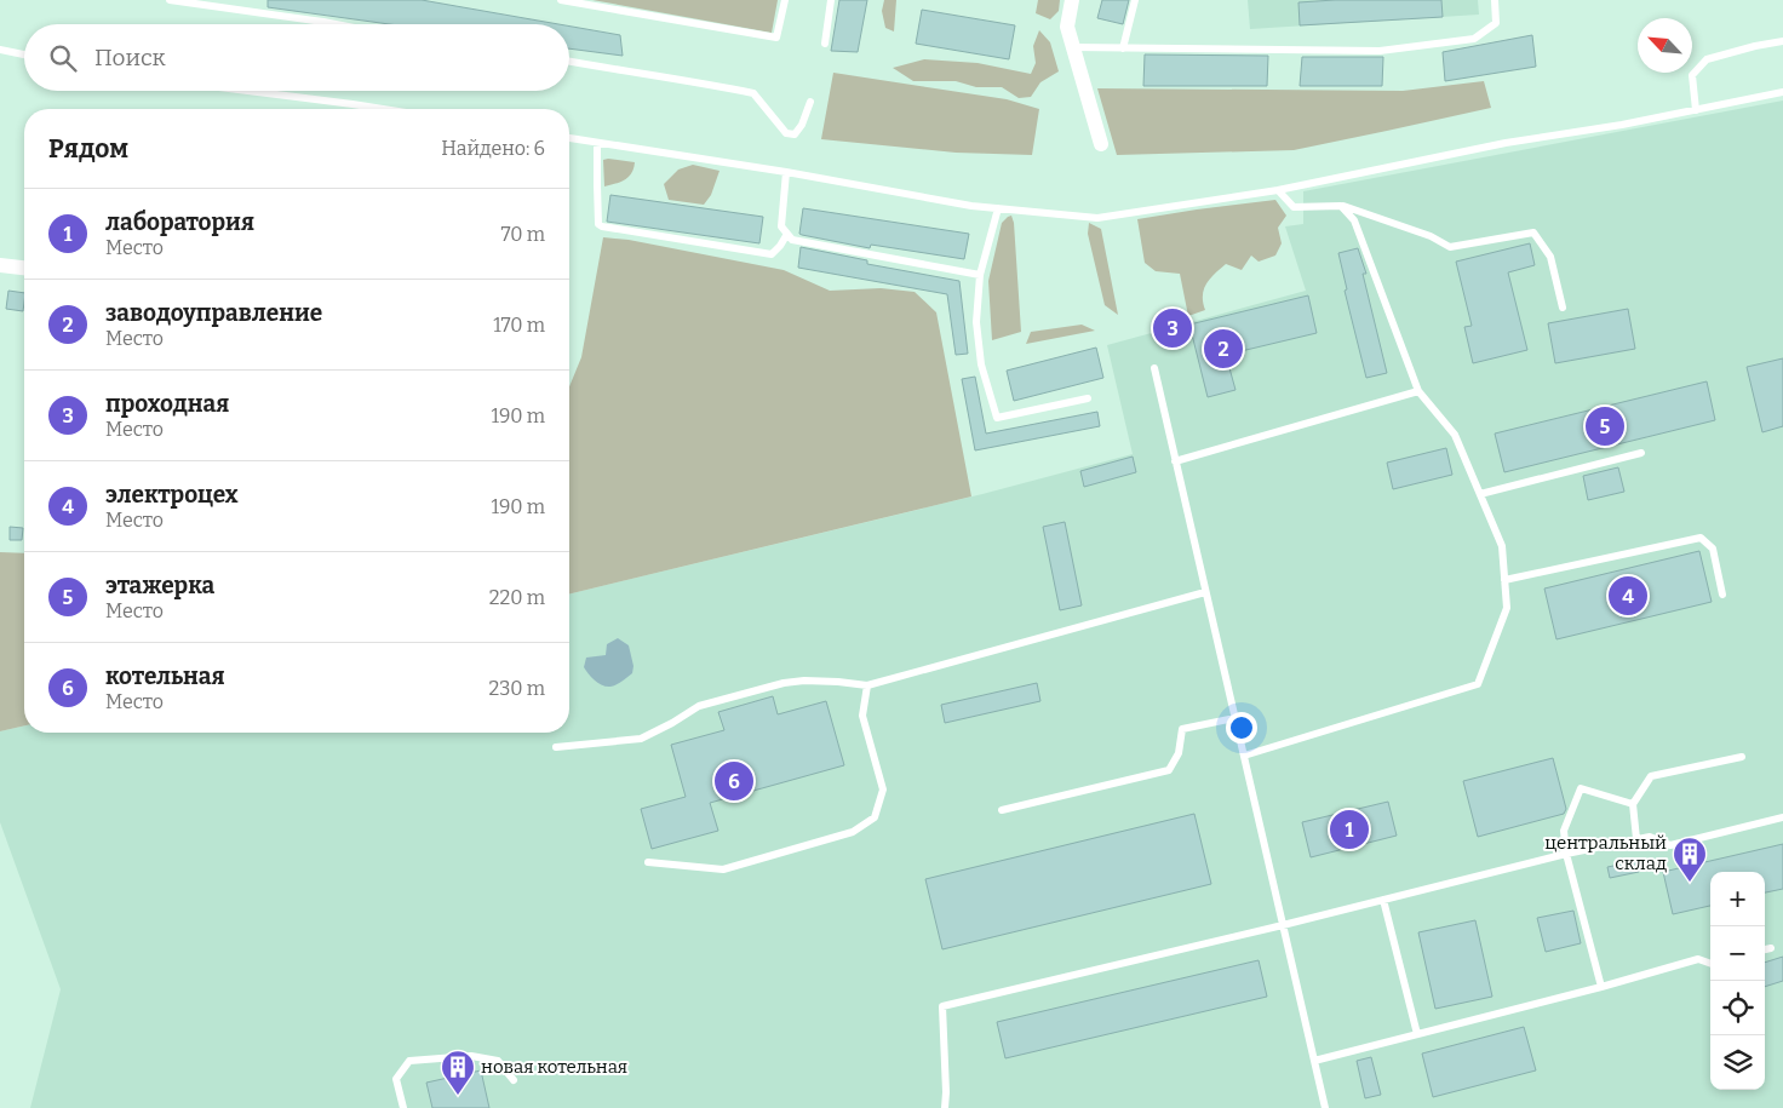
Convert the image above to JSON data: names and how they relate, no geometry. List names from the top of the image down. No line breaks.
{"places":{"building":["центральный склад","новая котельная"]},"north":"top left","page":{"search":"Поиск","heading":["Рядом","Найдено: 6"],"list":[{"mark":"1","name":"лаборатория","note":"Место","value":"70 m"},{"mark":"2","name":"заводоуправление","note":"Место","value":"170 m"},{"mark":"3","name":"проходная","note":"Место","value":"190 m"},{"mark":"4","name":"электроцех","note":"Место","value":"190 m"},{"mark":"5","name":"этажерка","note":"Место","value":"220 m"},{"mark":"6","name":"котельная","note":"Место","value":"230 m"}],"pins":["3","2","5","4","6","1"],"map_buttons":["+","−"]}}
